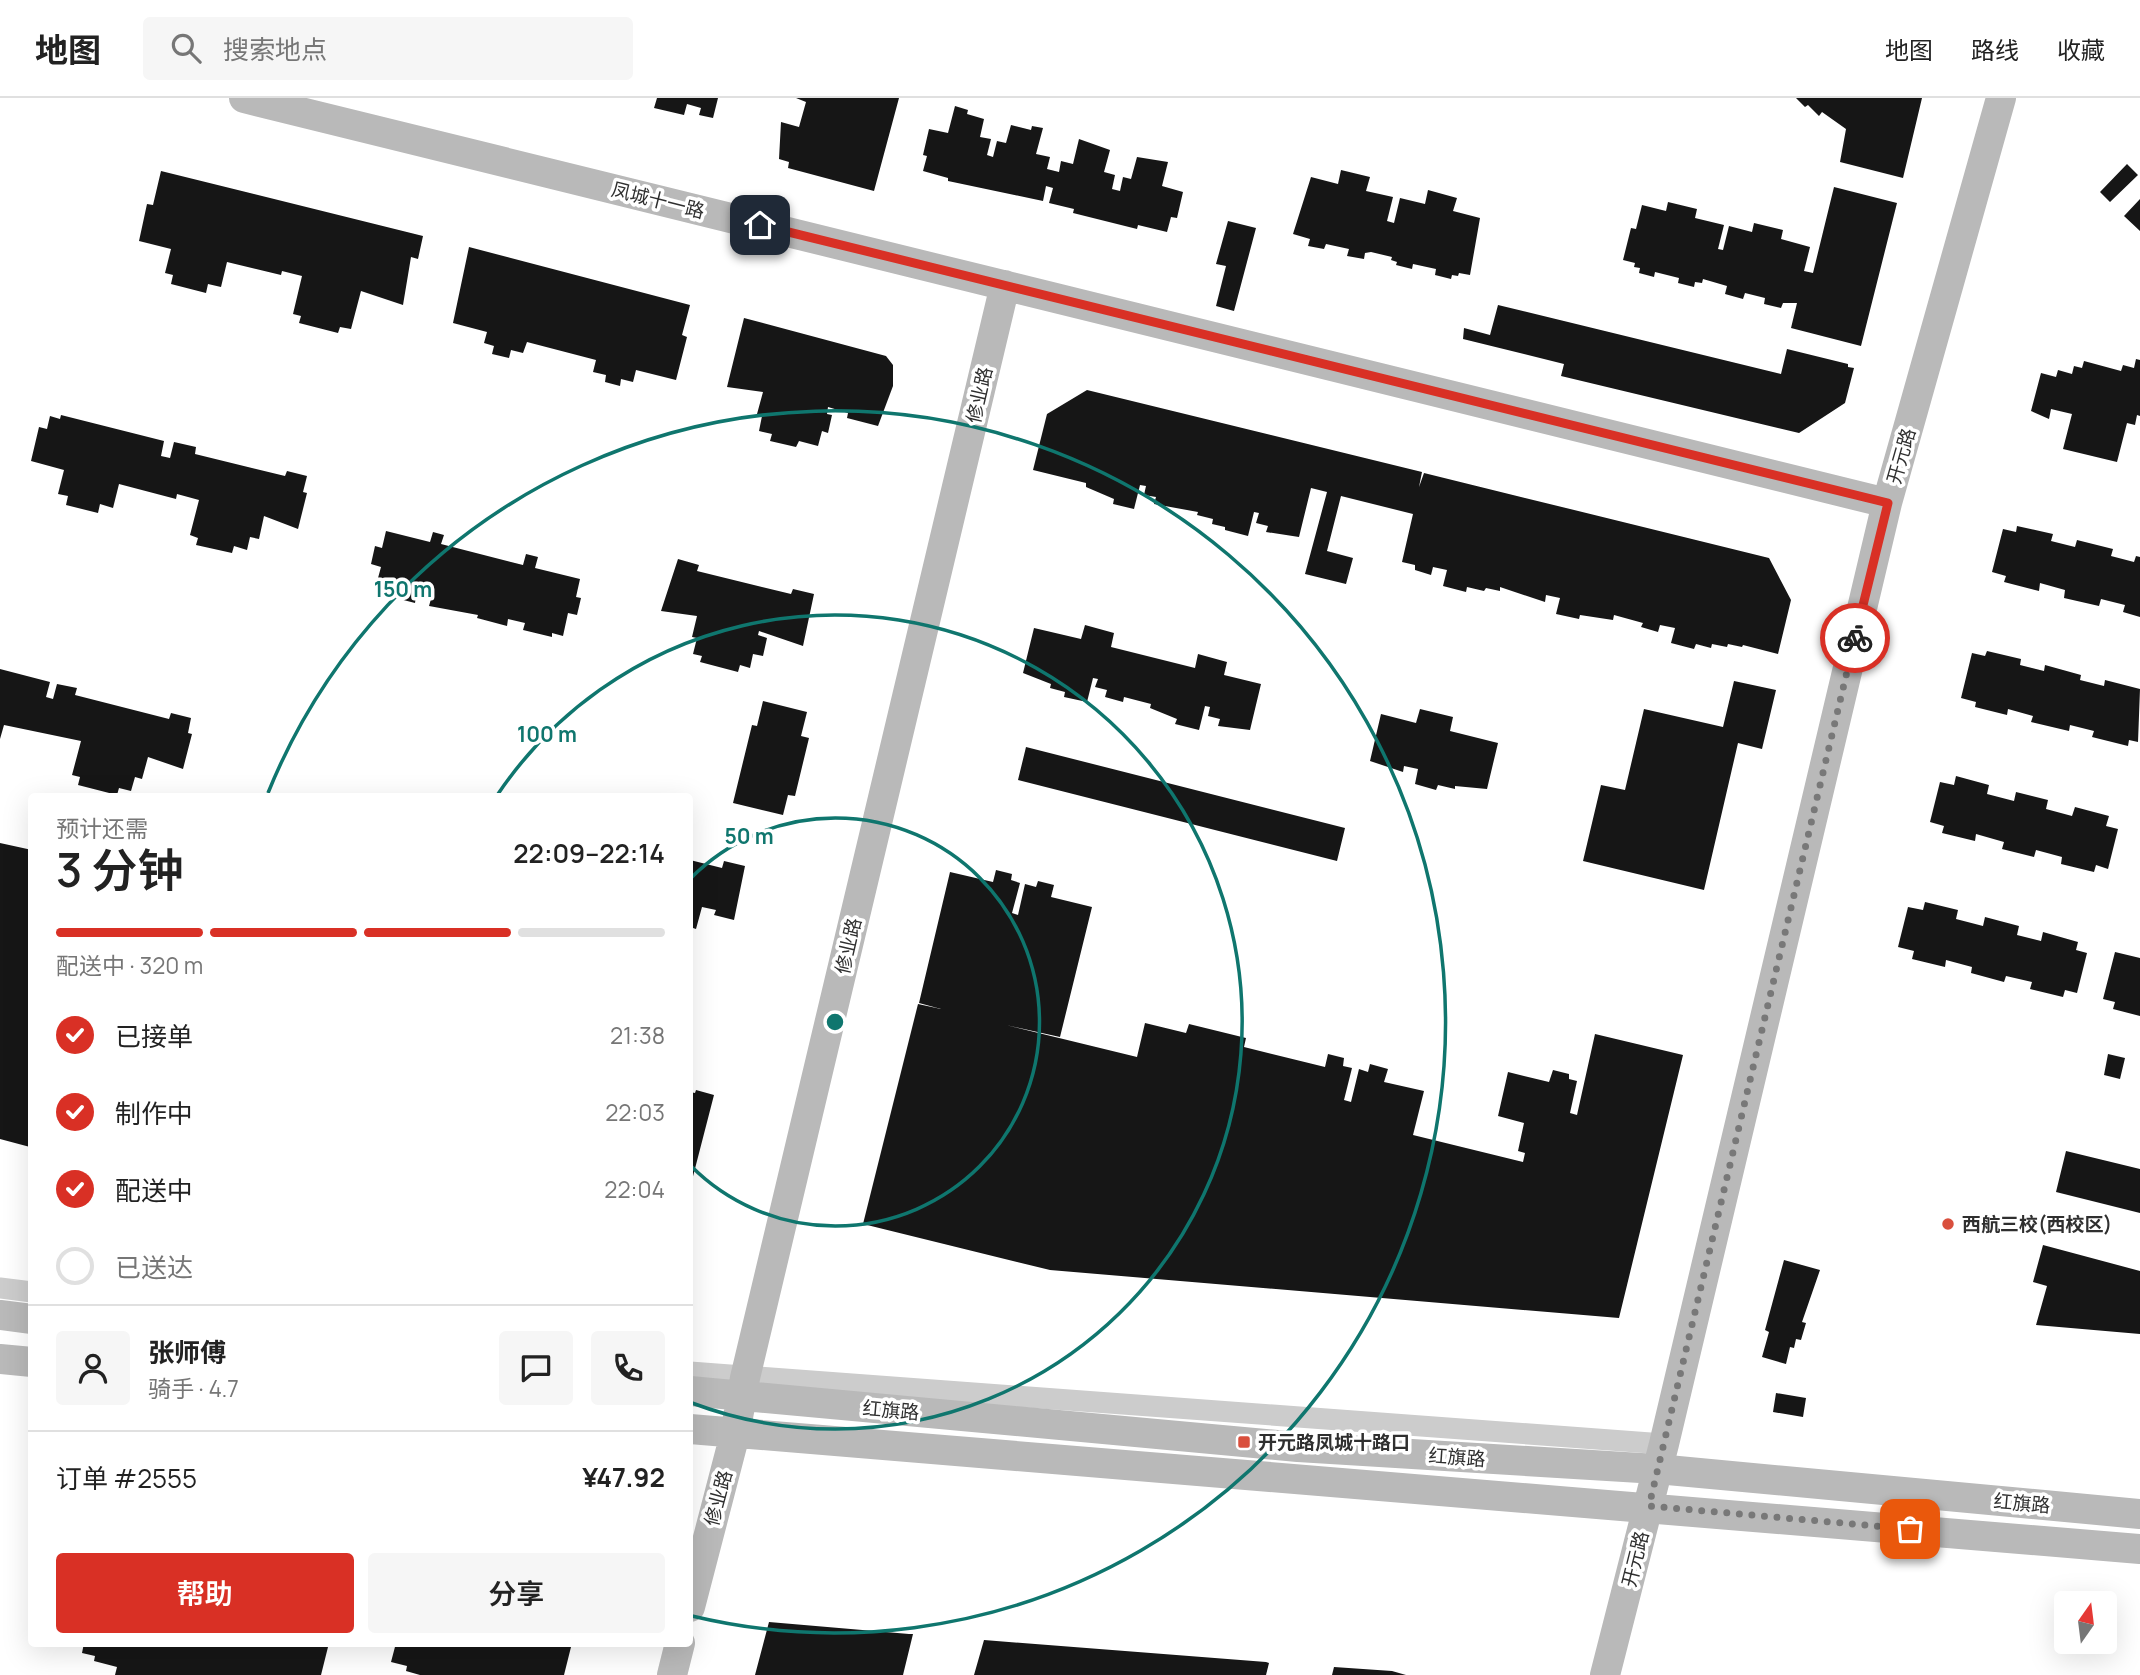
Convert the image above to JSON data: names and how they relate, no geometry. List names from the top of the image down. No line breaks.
{"streets":{"street":["凤城十一路","修业路","开元路","红旗路"]},"crossings":[["凤城十一路","修业路"],["凤城十一路","开元路"],["修业路","红旗路"],["开元路","红旗路"]],"places":{"other":["西航三校(西校区)"],"transit":["开元路凤城十路口"]},"north":"top","page":{"header":"地图","search":"搜索地点","nav":["地图","路线","收藏"],"heading":["3 分钟","预计还需","22:09–22:14"],"panel":["张师傅","骑手 · 4.7","订单 #2555","¥47.92"],"bar":"配送中 · 320 m","list":[["已接单","21:38"],["制作中","22:03"],["配送中","22:04"],"已送达"],"buttons":["帮助","分享"]},"rings":["150 m","100 m","50 m"]}
